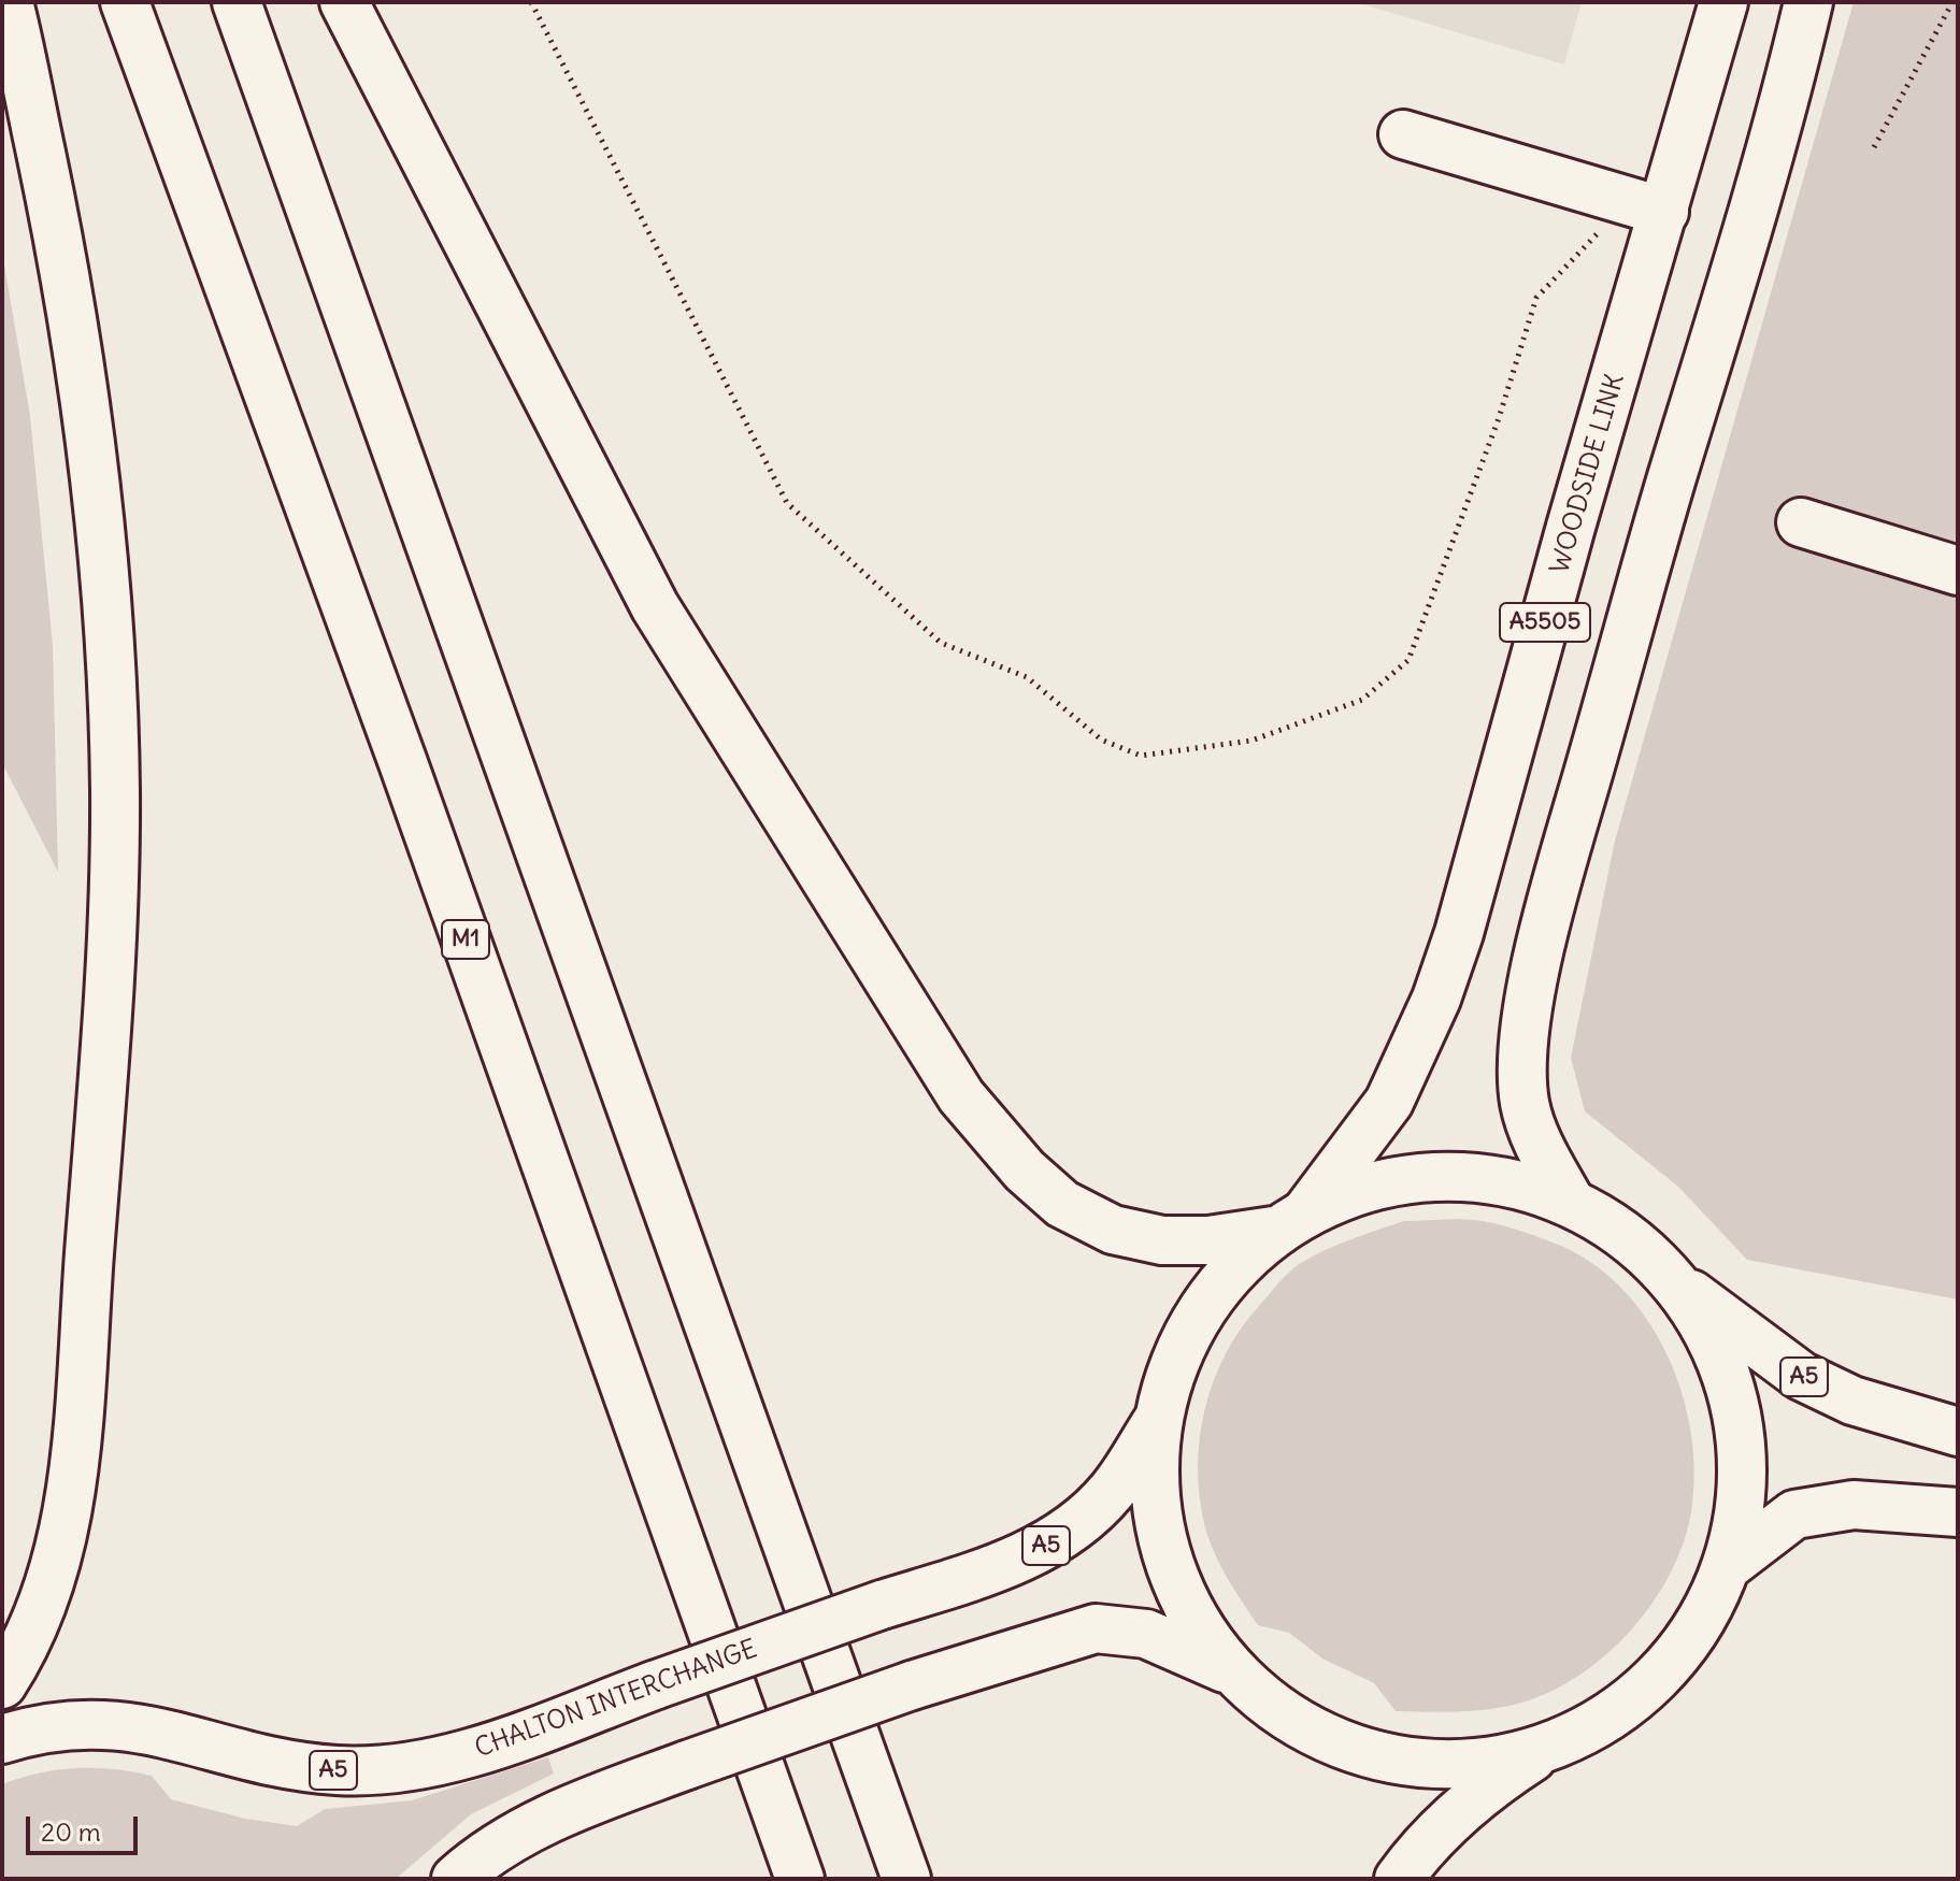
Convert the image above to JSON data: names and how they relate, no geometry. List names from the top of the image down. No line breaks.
{"streets":{"main road":["WOODSIDE LINK","A5505","M1","A5","CHALTON INTERCHANGE"]},"crossings":[["WOODSIDE LINK","CHALTON INTERCHANGE"],["A5505","CHALTON INTERCHANGE"],["A5","CHALTON INTERCHANGE"]],"scale_bar":"20 m"}
